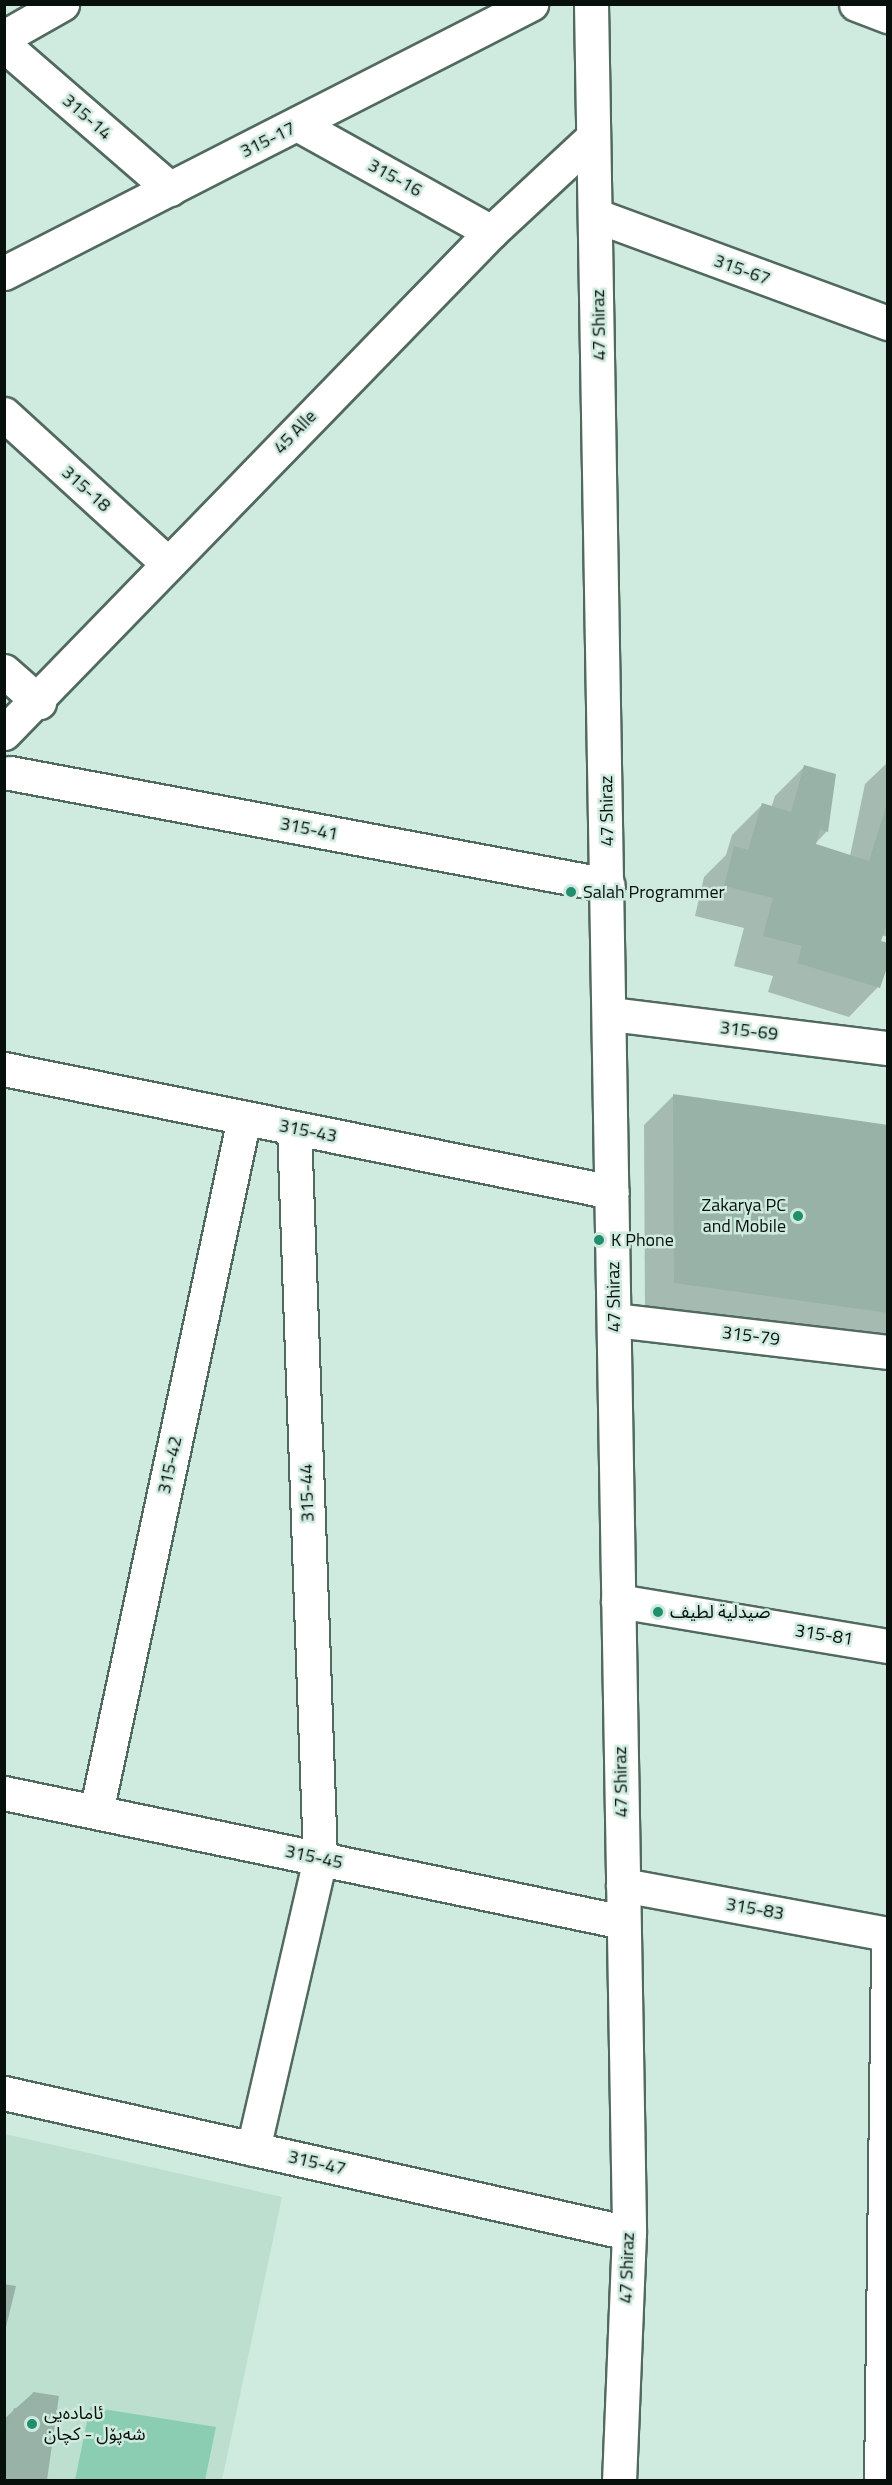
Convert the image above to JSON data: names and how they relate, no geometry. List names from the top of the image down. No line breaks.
{"streets":{"street":["315-14","315-17","315-16","315-67","47 Shiraz","45 Alle","315-18","315-41","315-69","315-43","315-79","315-42","315-44","315-81","315-45","315-83","315-47"]},"crossings":[["315-14","315-17"],["315-17","315-16"],["315-16","45 Alle"],["315-67","47 Shiraz"],["47 Shiraz","45 Alle"],["47 Shiraz","315-41"],["47 Shiraz","315-69"],["47 Shiraz","315-43"],["47 Shiraz","315-79"],["47 Shiraz","315-81"],["47 Shiraz","315-45"],["47 Shiraz","315-83"],["47 Shiraz","315-47"],["45 Alle","315-18"],["315-43","315-42"],["315-43","315-44"],["315-42","315-45"],["315-44","315-45"],["315-44","315-47"]],"places":["Salah Programmer","Zakarya PC and Mobile","K Phone","صیدلیة لطیف","ئامادەیی شەپۆل - کچان"]}
